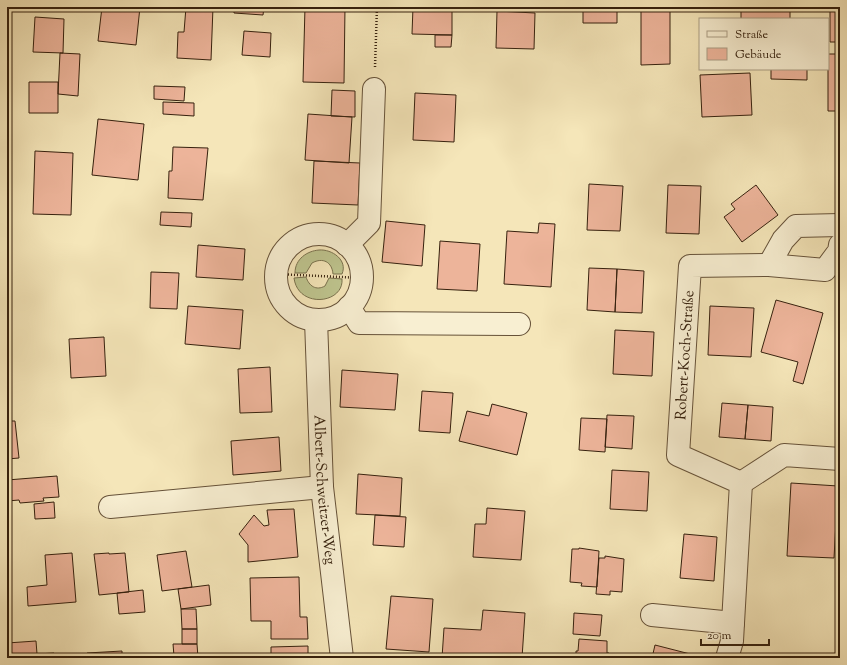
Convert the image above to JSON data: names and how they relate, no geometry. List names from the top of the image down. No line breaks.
{"streets":{"street":["Robert-Koch-Straße","Albert-Schweitzer-Weg"]},"legend":["Straße","Gebäude"],"scale_bar":"20 m"}
